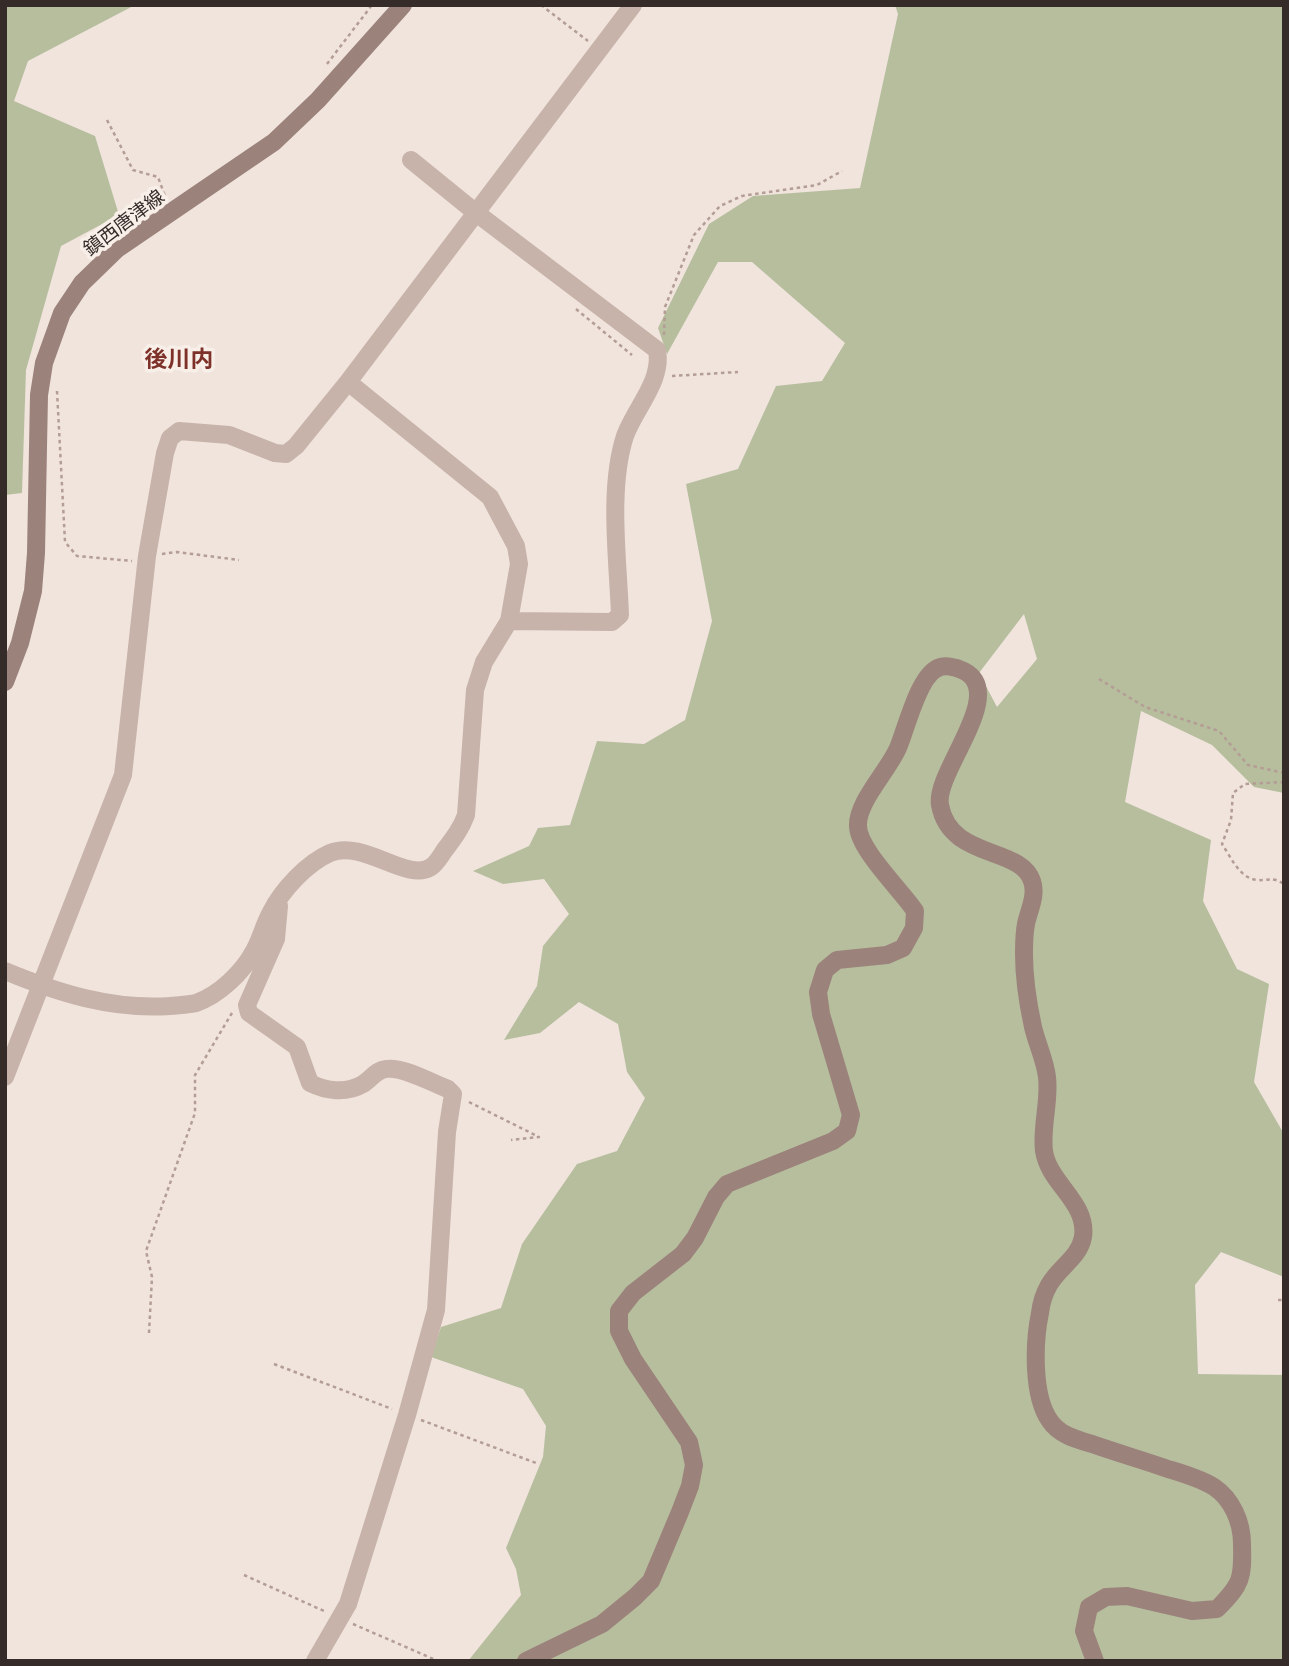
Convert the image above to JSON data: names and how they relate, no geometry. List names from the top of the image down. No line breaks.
{"streets":{"street":["鎮西唐津線"]},"districts":["後川内"]}
